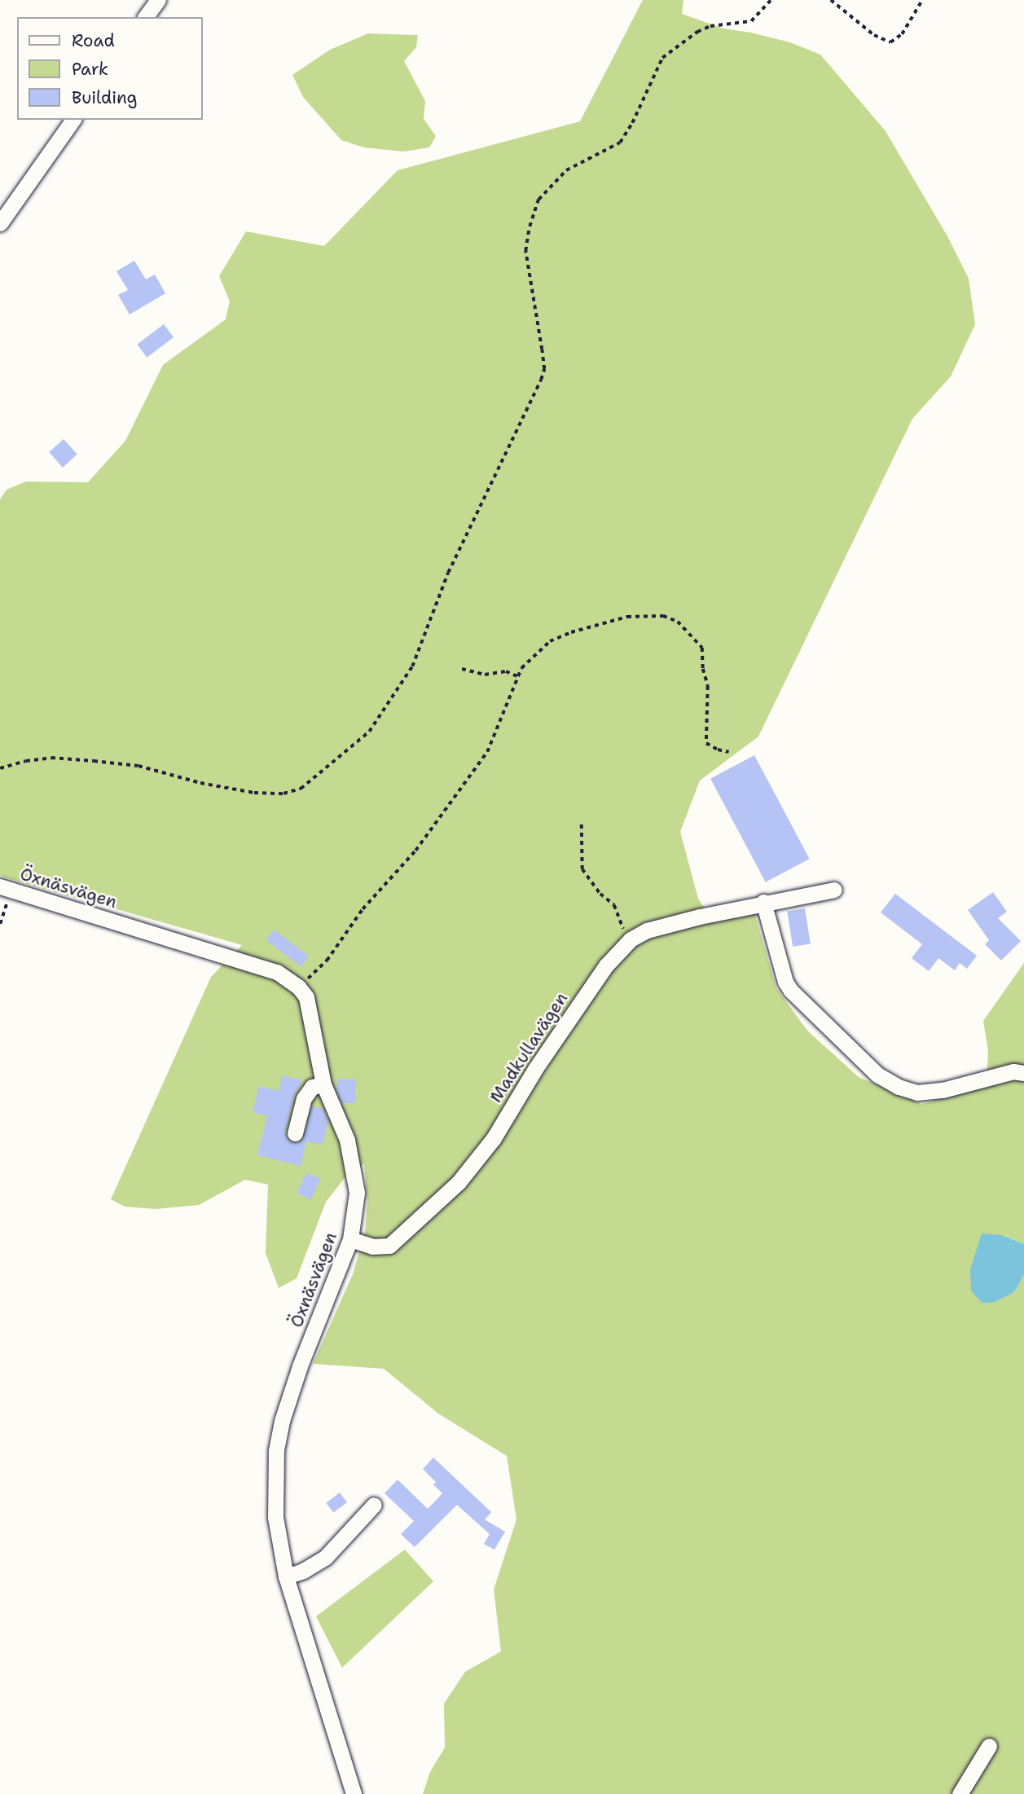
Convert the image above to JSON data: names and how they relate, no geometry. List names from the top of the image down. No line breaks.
{"streets":{"street":["Öxnäsvägen","Madkullavägen"]},"crossings":[["Öxnäsvägen","Madkullavägen"]],"legend":["Road","Park","Building"]}
